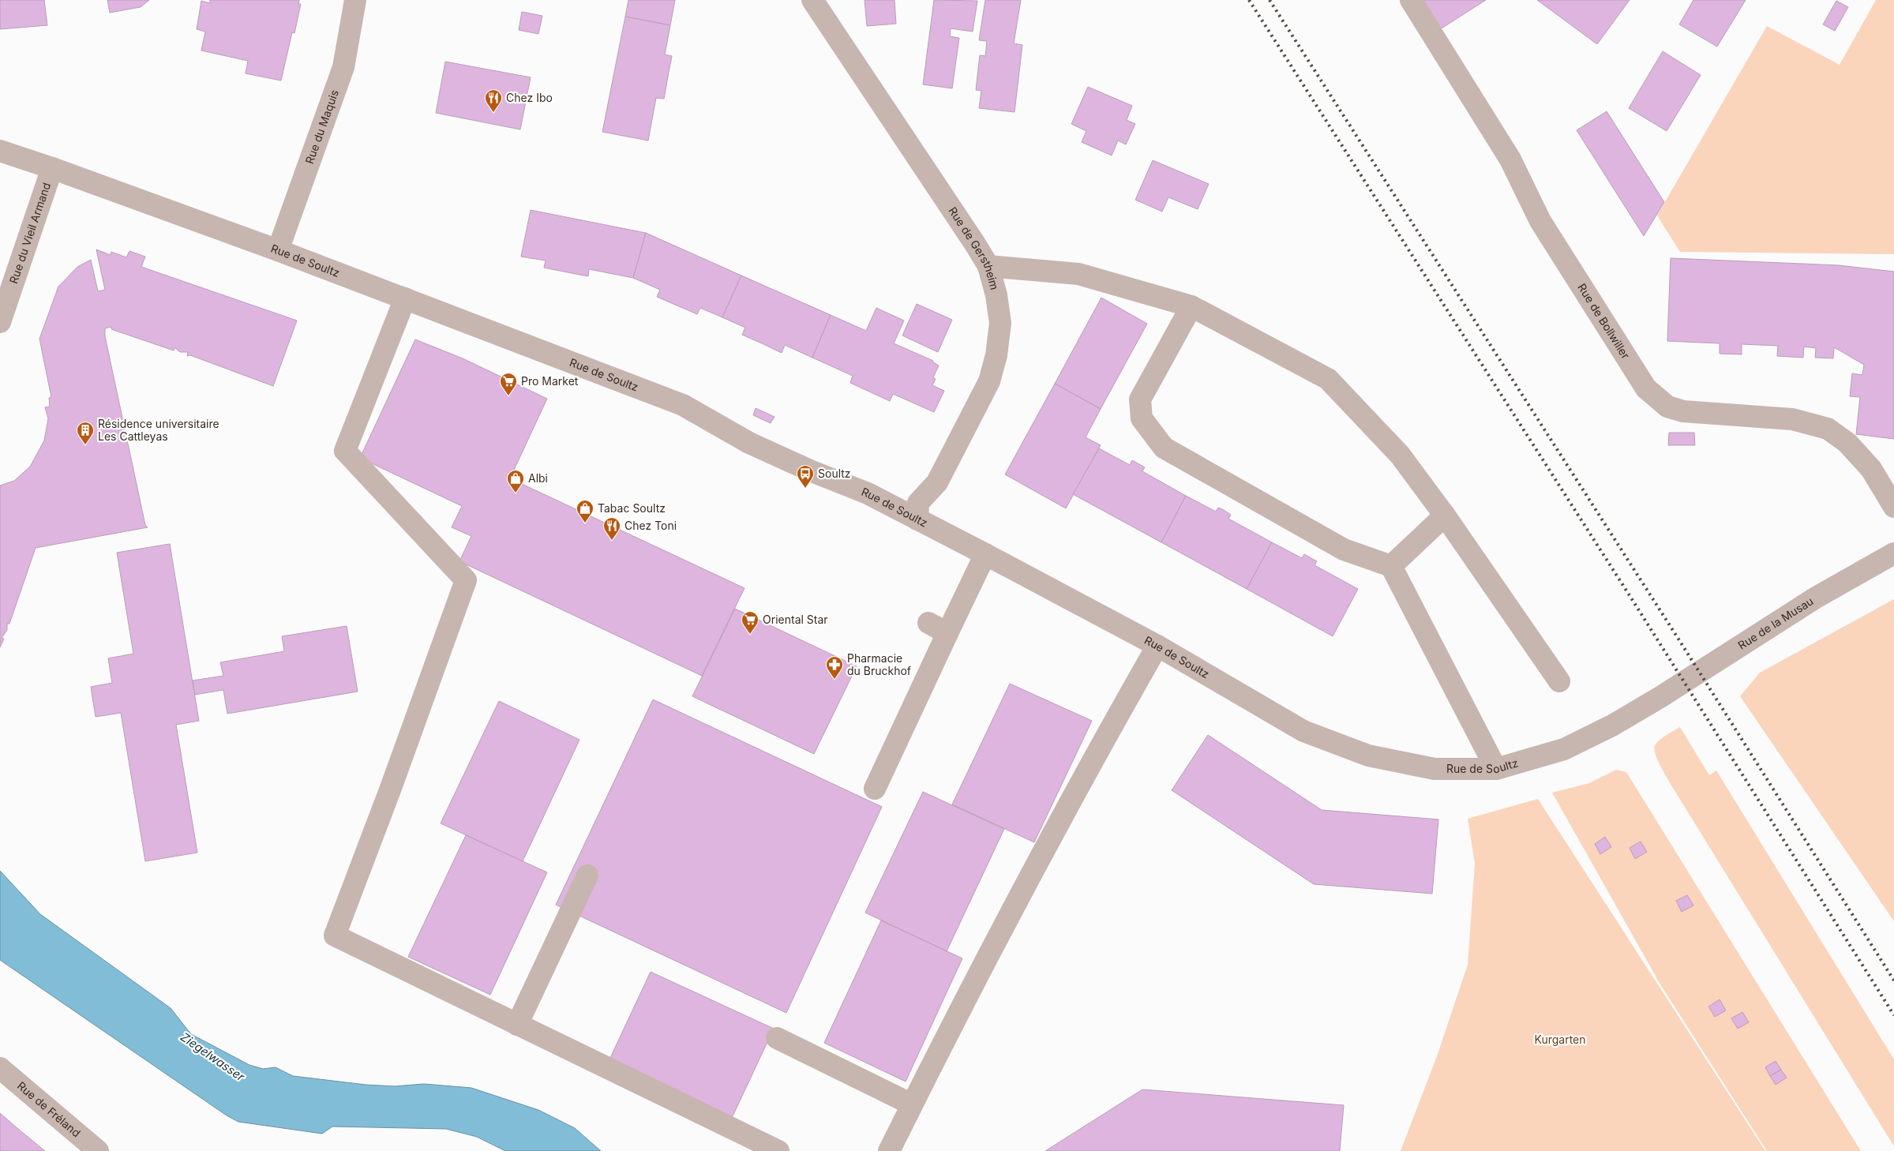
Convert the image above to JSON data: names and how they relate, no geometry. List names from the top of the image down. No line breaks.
{"streets":{"street":["Rue du Maquis","Rue du Vieil Armand","Rue de Gerstheim","Rue de Soultz","Rue de Bollwiller","Rue de la Musau","Rue de Fréland"]},"crossings":[["Rue du Maquis","Rue de Soultz"],["Rue du Vieil Armand","Rue de Soultz"],["Rue de Gerstheim","Rue de Soultz"],["Rue de Soultz","Rue de la Musau"]],"water":["Ziegelwasser"],"parks":["Kurgarten"],"places":{"restaurant":["Chez Ibo","Chez Toni"],"supermarket":["Pro Market","Oriental Star"],"building":["Résidence universitaire Les Cattleyas"],"bus stop":["Soultz"],"shop":["Albi","Tabac Soultz"],"pharmacy":["Pharmacie du Bruckhof"]}}
